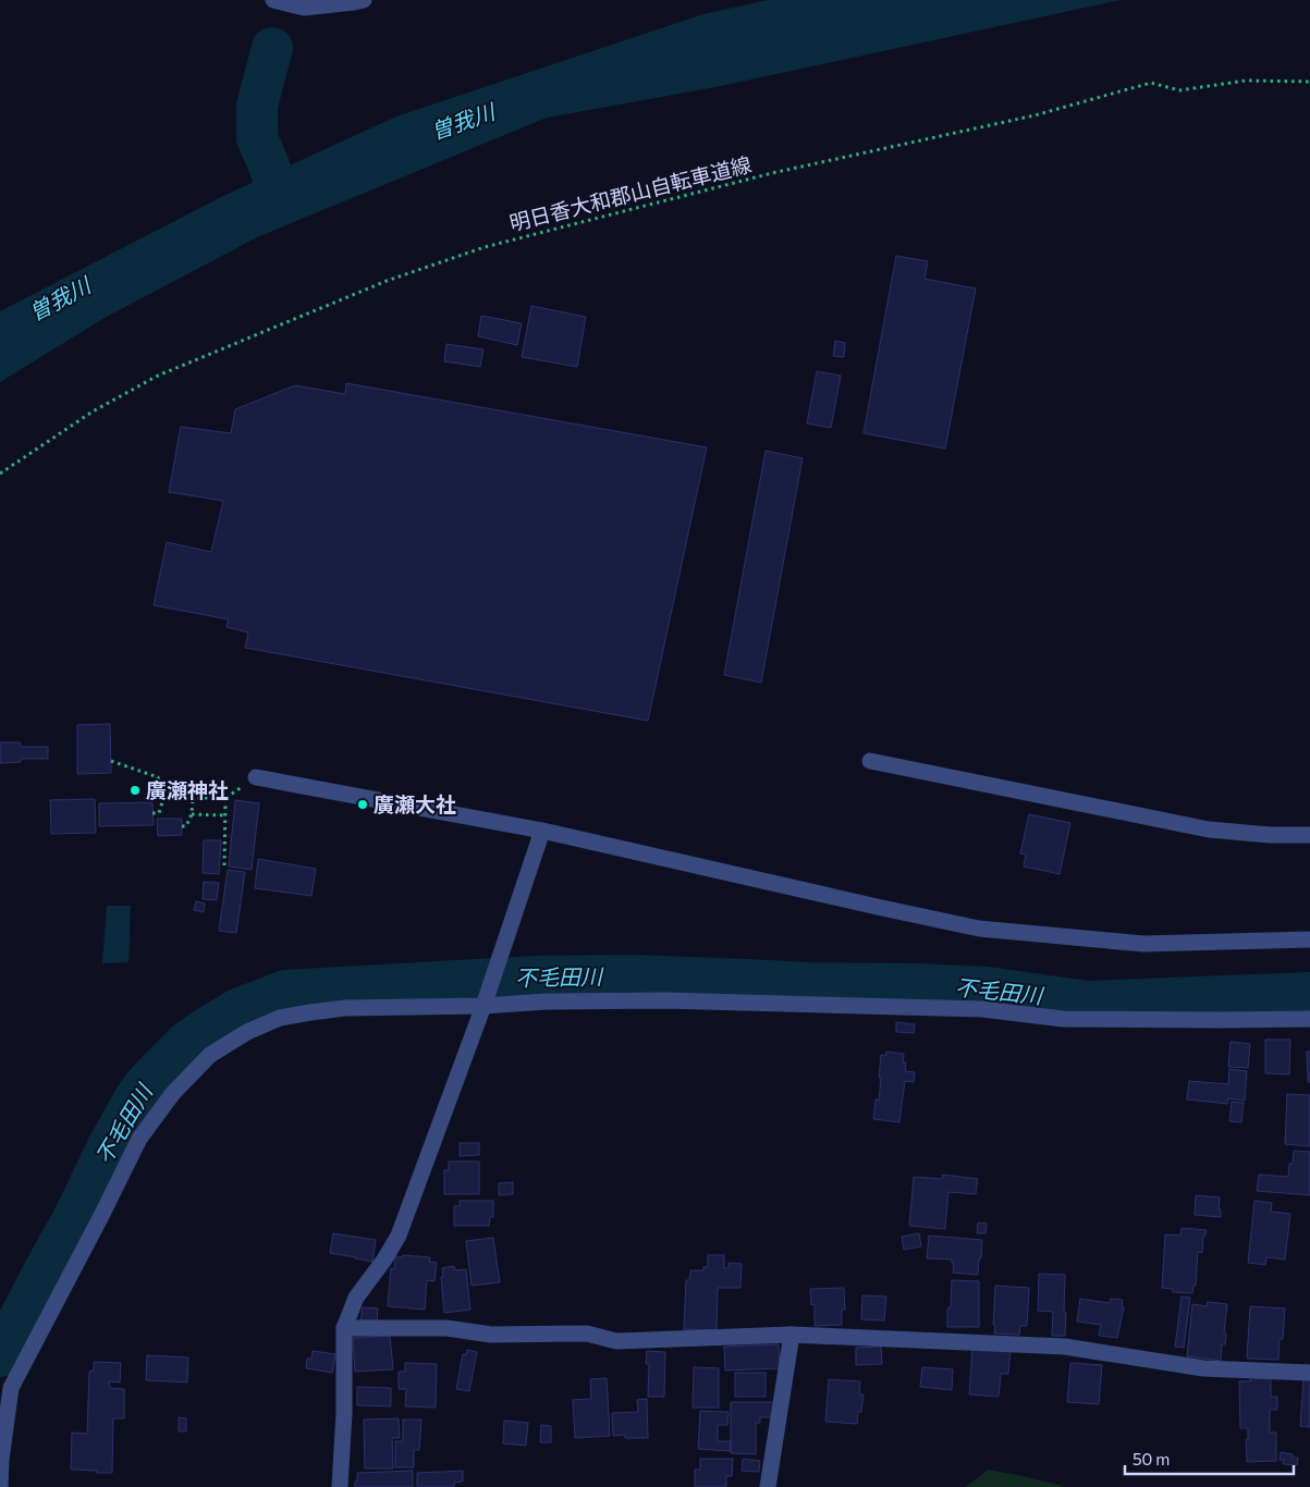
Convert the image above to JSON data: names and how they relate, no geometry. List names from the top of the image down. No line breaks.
{"streets":{"path":["明日香大和郡山自転車道線"]},"water":["曽我川","不毛田川"],"places":["廣瀬神社","廣瀬大社"],"scale_bar":"50 m"}
